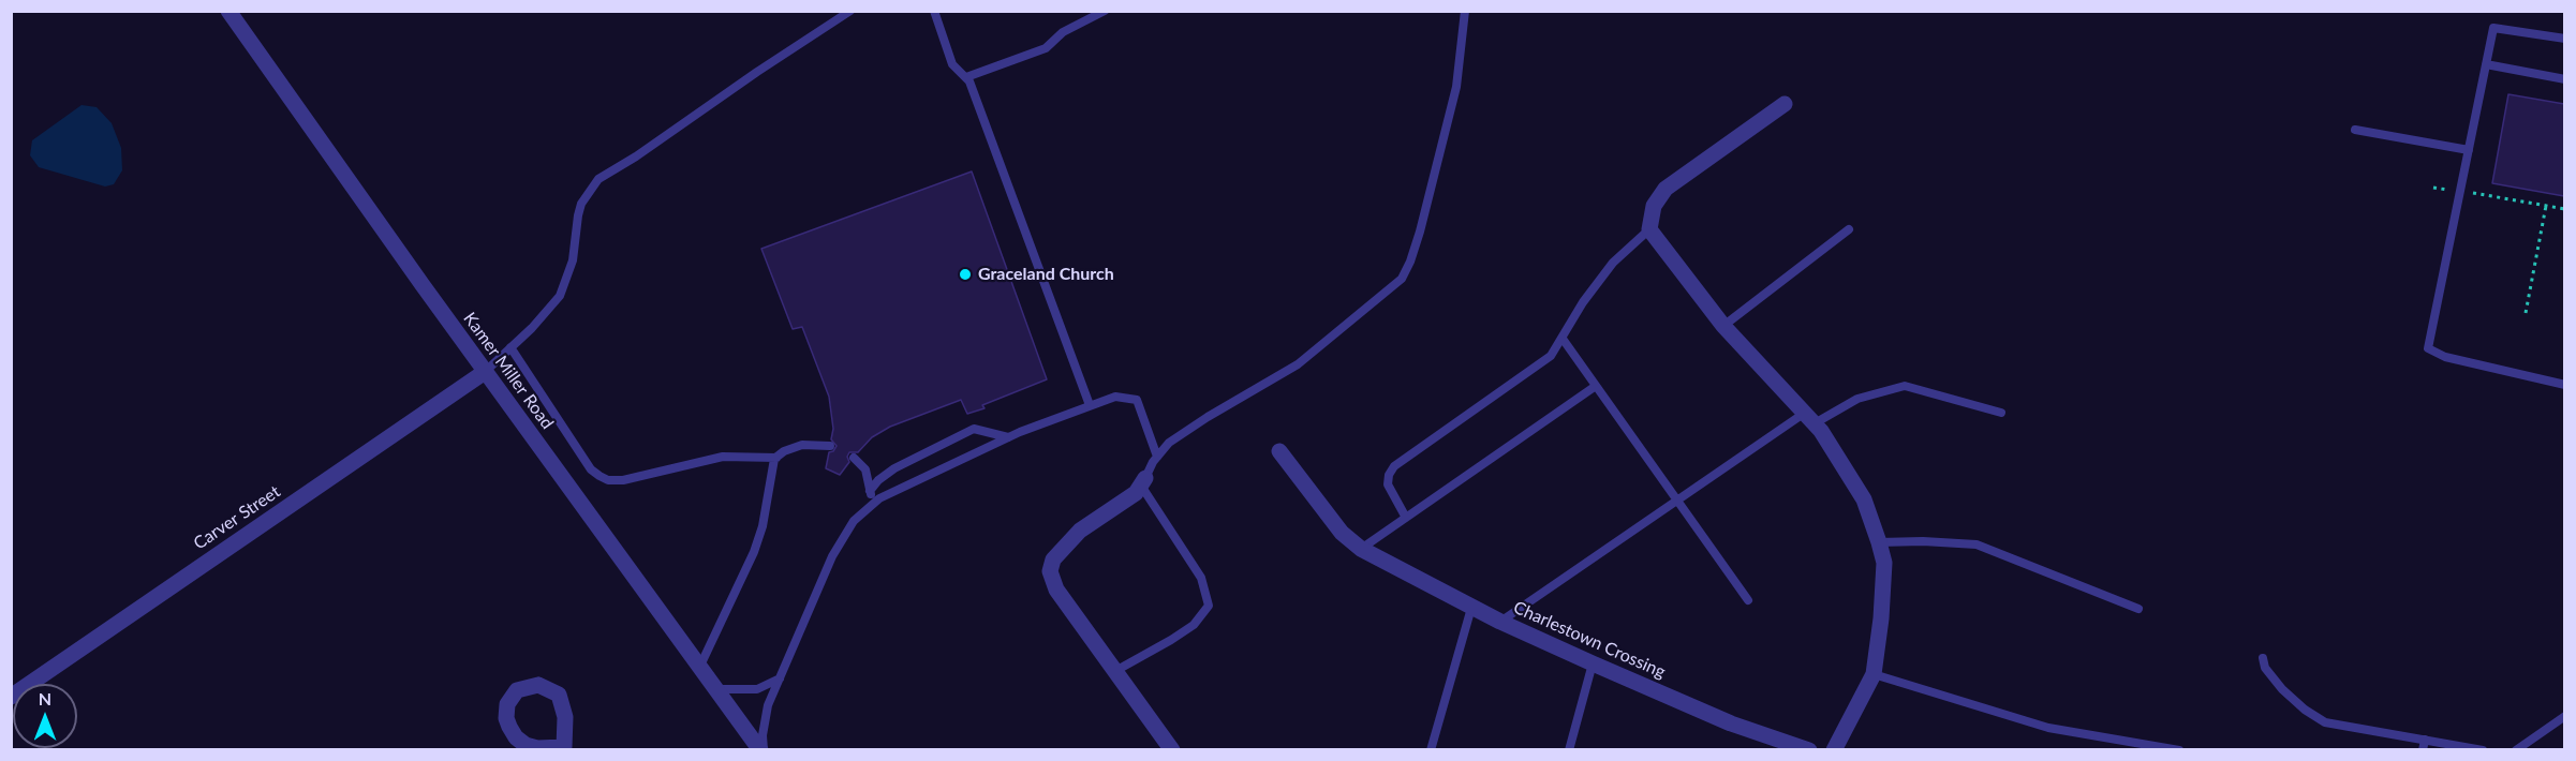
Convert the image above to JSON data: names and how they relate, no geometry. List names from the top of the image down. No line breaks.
{"streets":{"street":["Kamer Miller Road","Carver Street","Charlestown Crossing"]},"crossings":[["Kamer Miller Road","Carver Street"]],"places":["Graceland Church"],"north":"top"}
